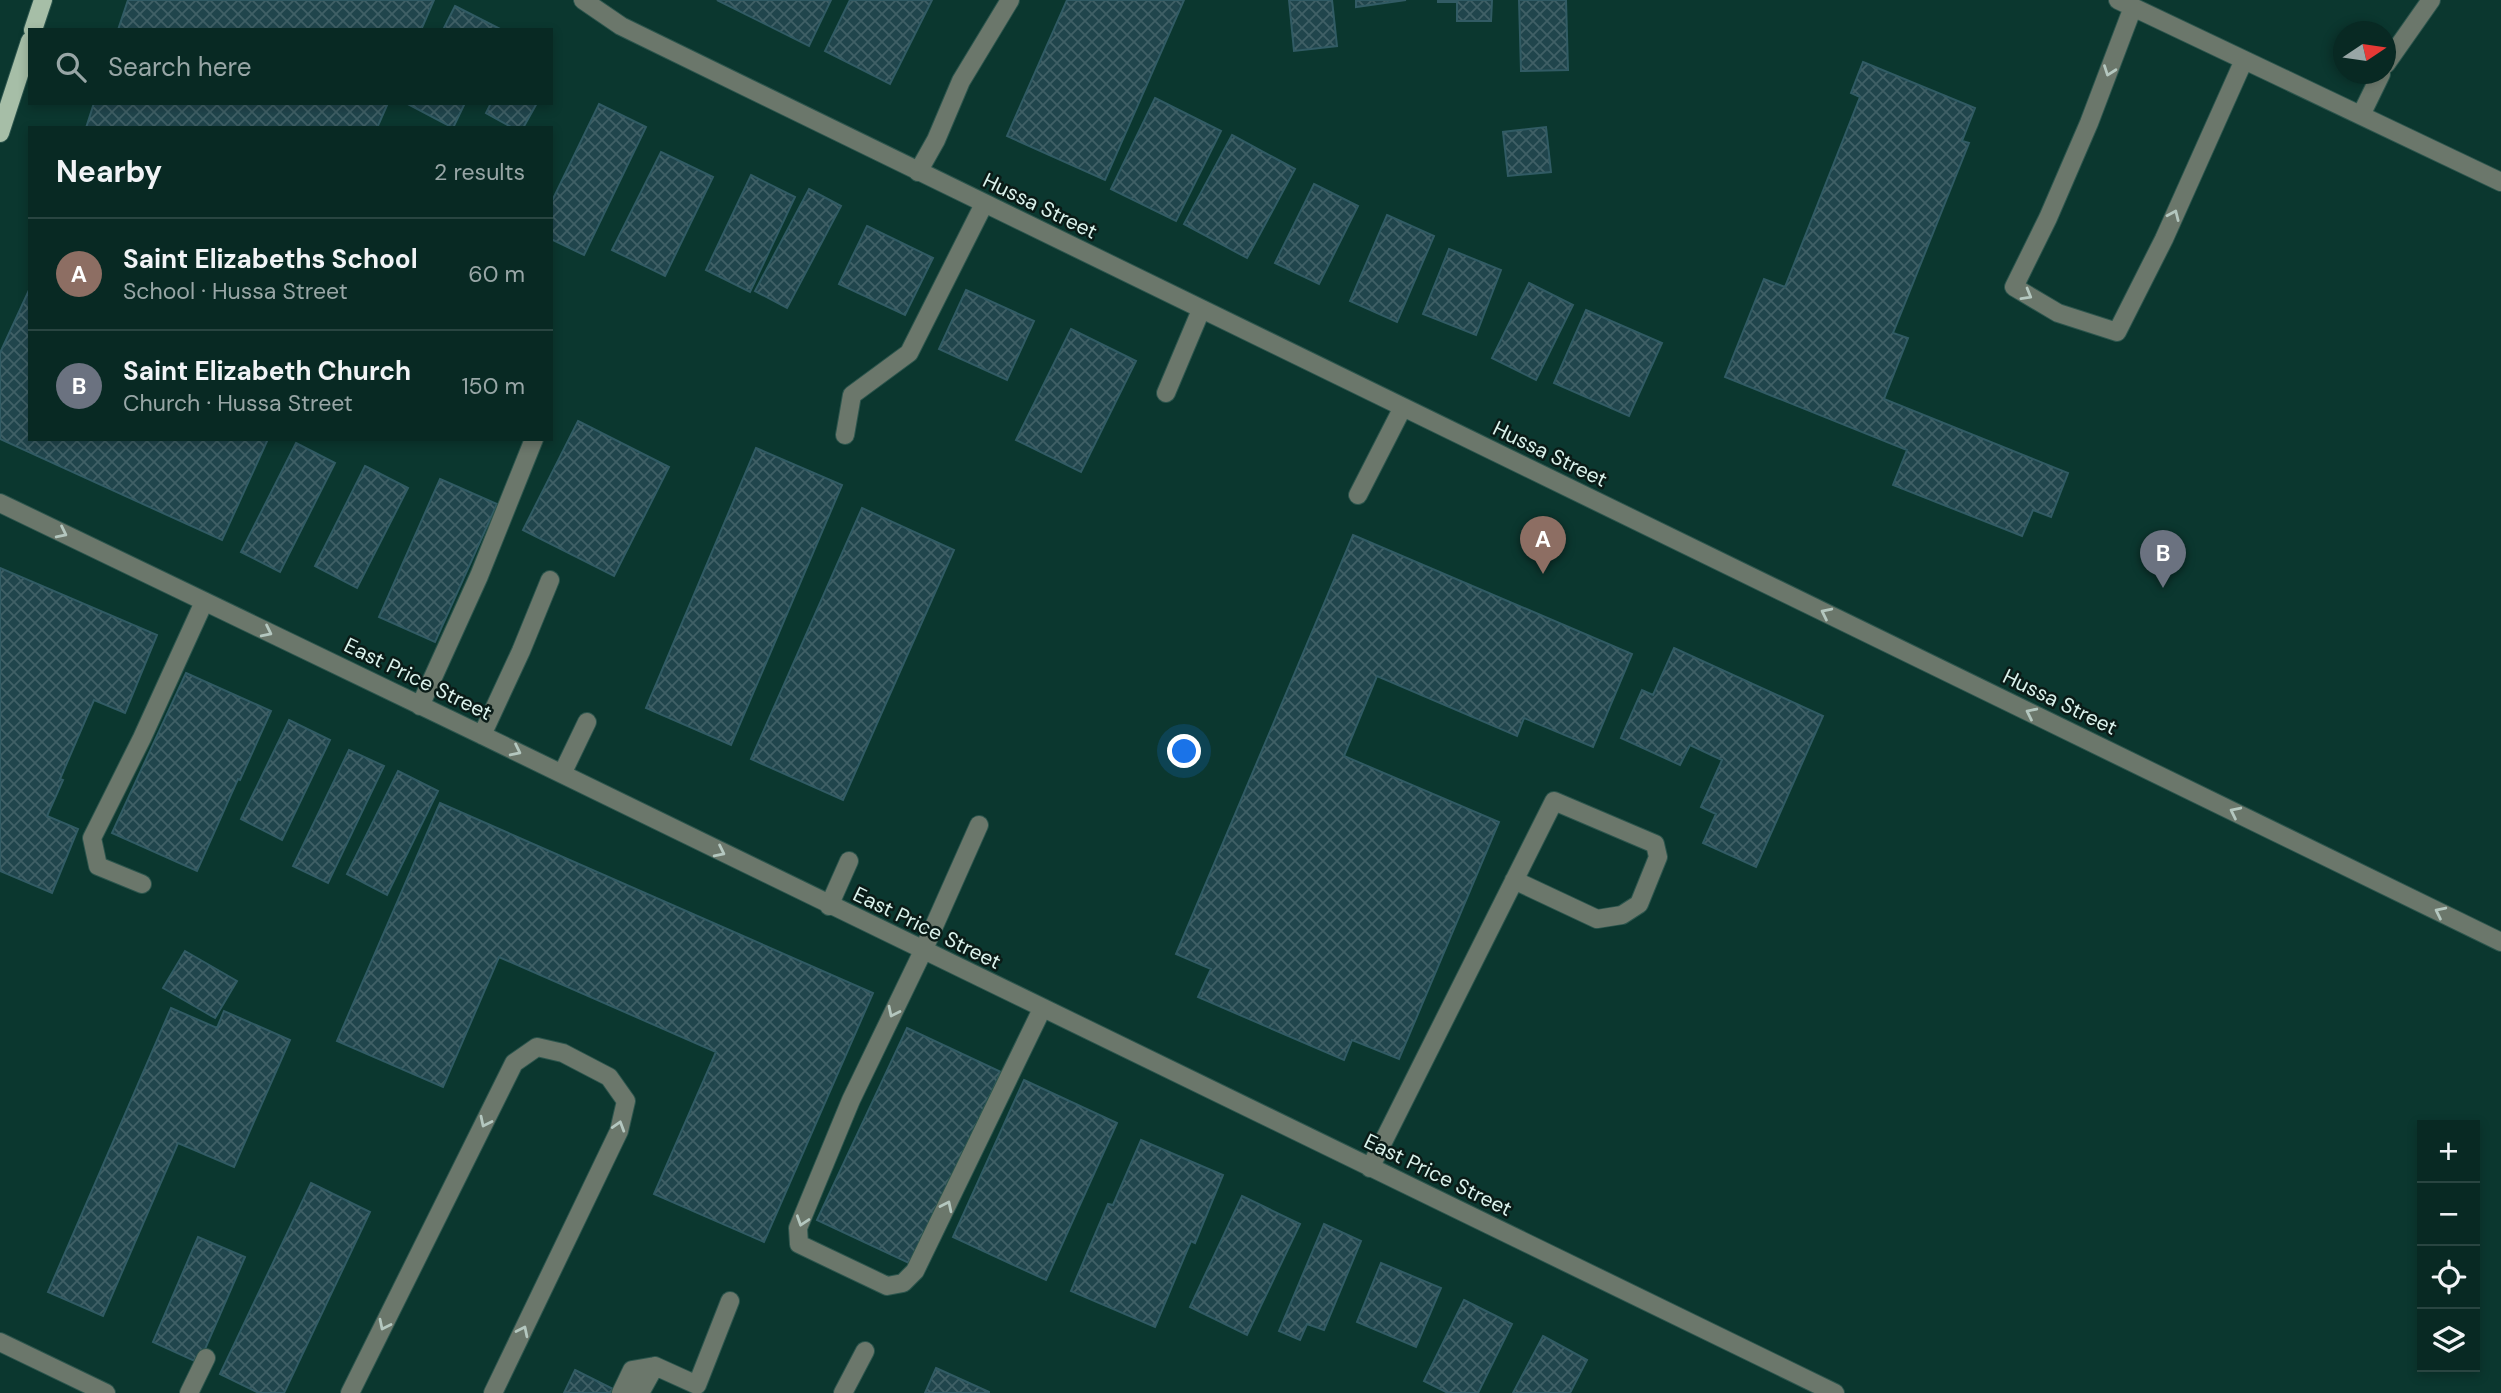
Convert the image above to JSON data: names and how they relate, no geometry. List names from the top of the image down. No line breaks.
{"streets":{"street":["Hussa Street","East Price Street"]},"one_way":["Hussa Street","East Price Street"],"north":"right","page":{"search":"Search here","heading":["Nearby","2 results"],"list":[{"mark":"A","name":"Saint Elizabeths School","note":"School · Hussa Street","value":"60 m"},{"mark":"B","name":"Saint Elizabeth Church","note":"Church · Hussa Street","value":"150 m"}],"pins":["A","B"],"map_buttons":["+","−"]}}
